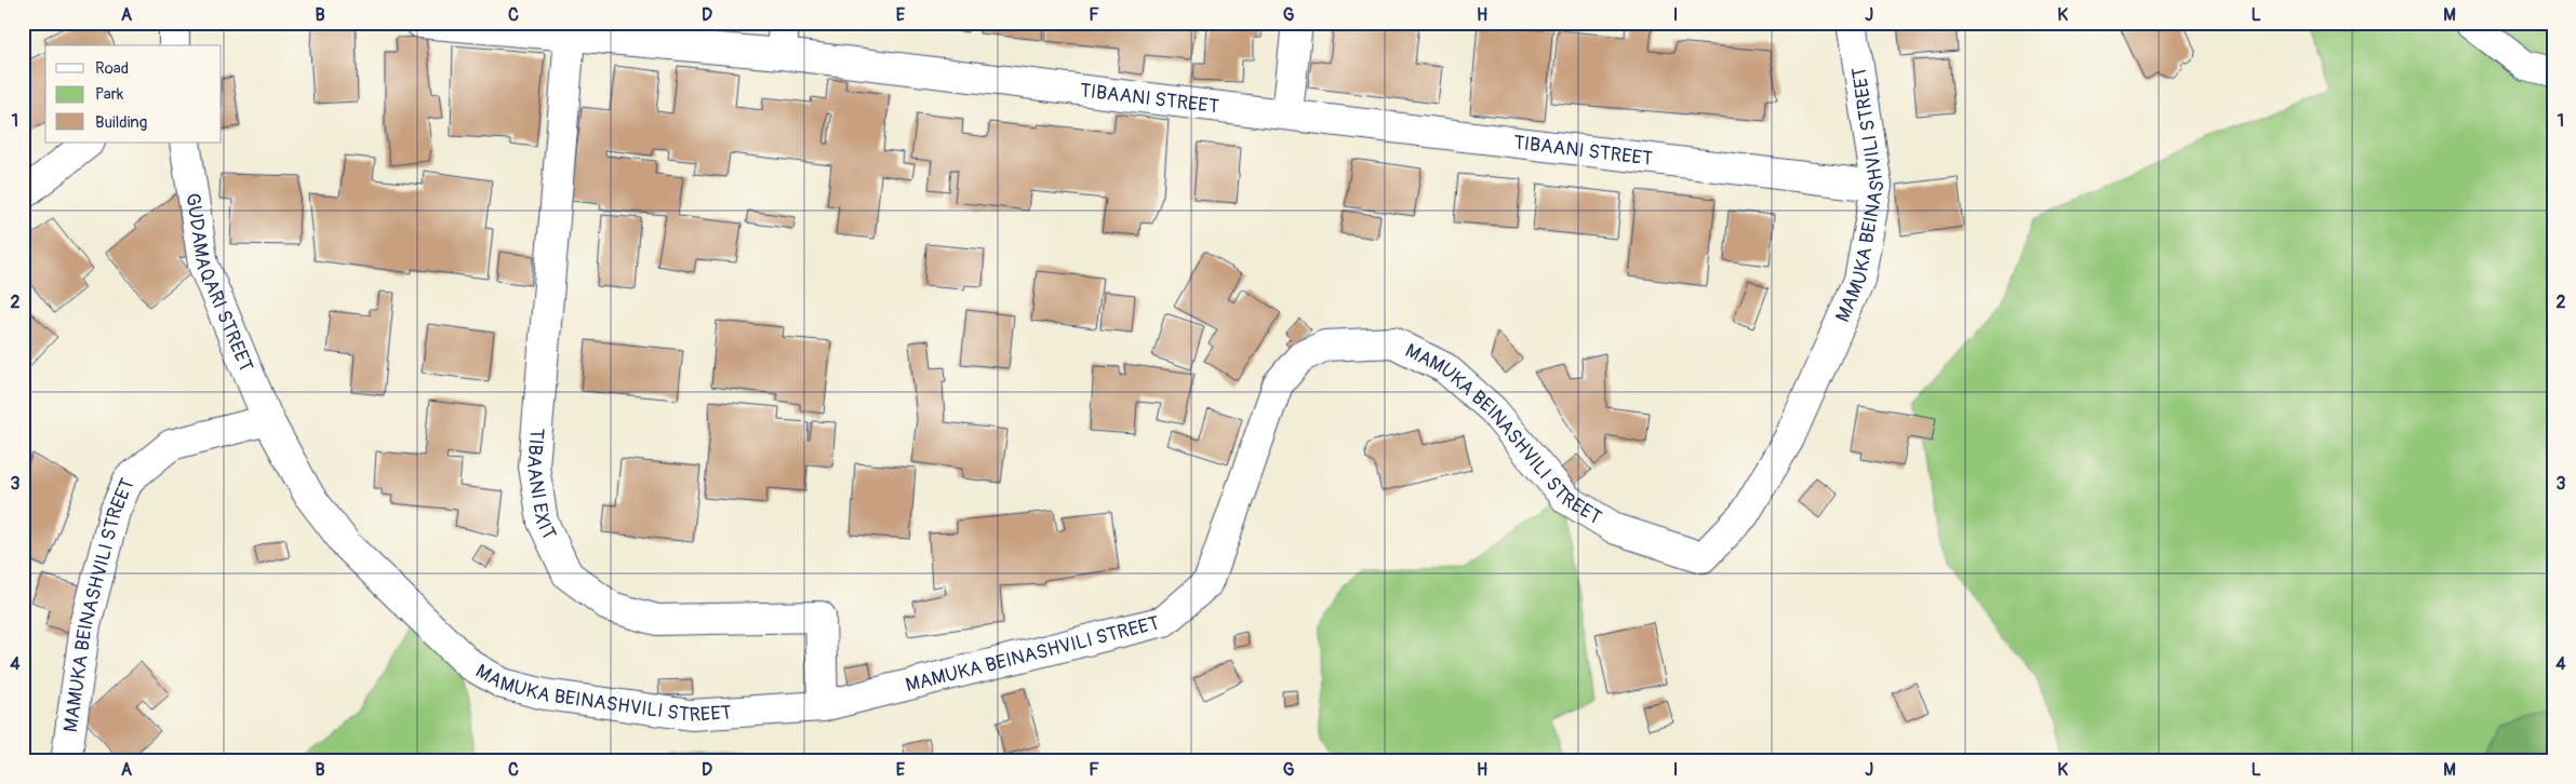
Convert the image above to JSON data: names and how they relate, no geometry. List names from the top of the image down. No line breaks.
{"streets":{"street":["TIBAANI STREET","MAMUKA BEINASHVILI STREET","GUDAMAQARI STREET","TIBAANI EXIT"]},"crossings":[["TIBAANI STREET","MAMUKA BEINASHVILI STREET"],["TIBAANI STREET","TIBAANI EXIT"],["MAMUKA BEINASHVILI STREET","GUDAMAQARI STREET"],["MAMUKA BEINASHVILI STREET","TIBAANI EXIT"]],"legend":["Road","Park","Building"],"grid":{"columns":["A","B","C","D","E","F","G","H","I","J","K","L","M"],"rows":["1","2","3","4"]}}
